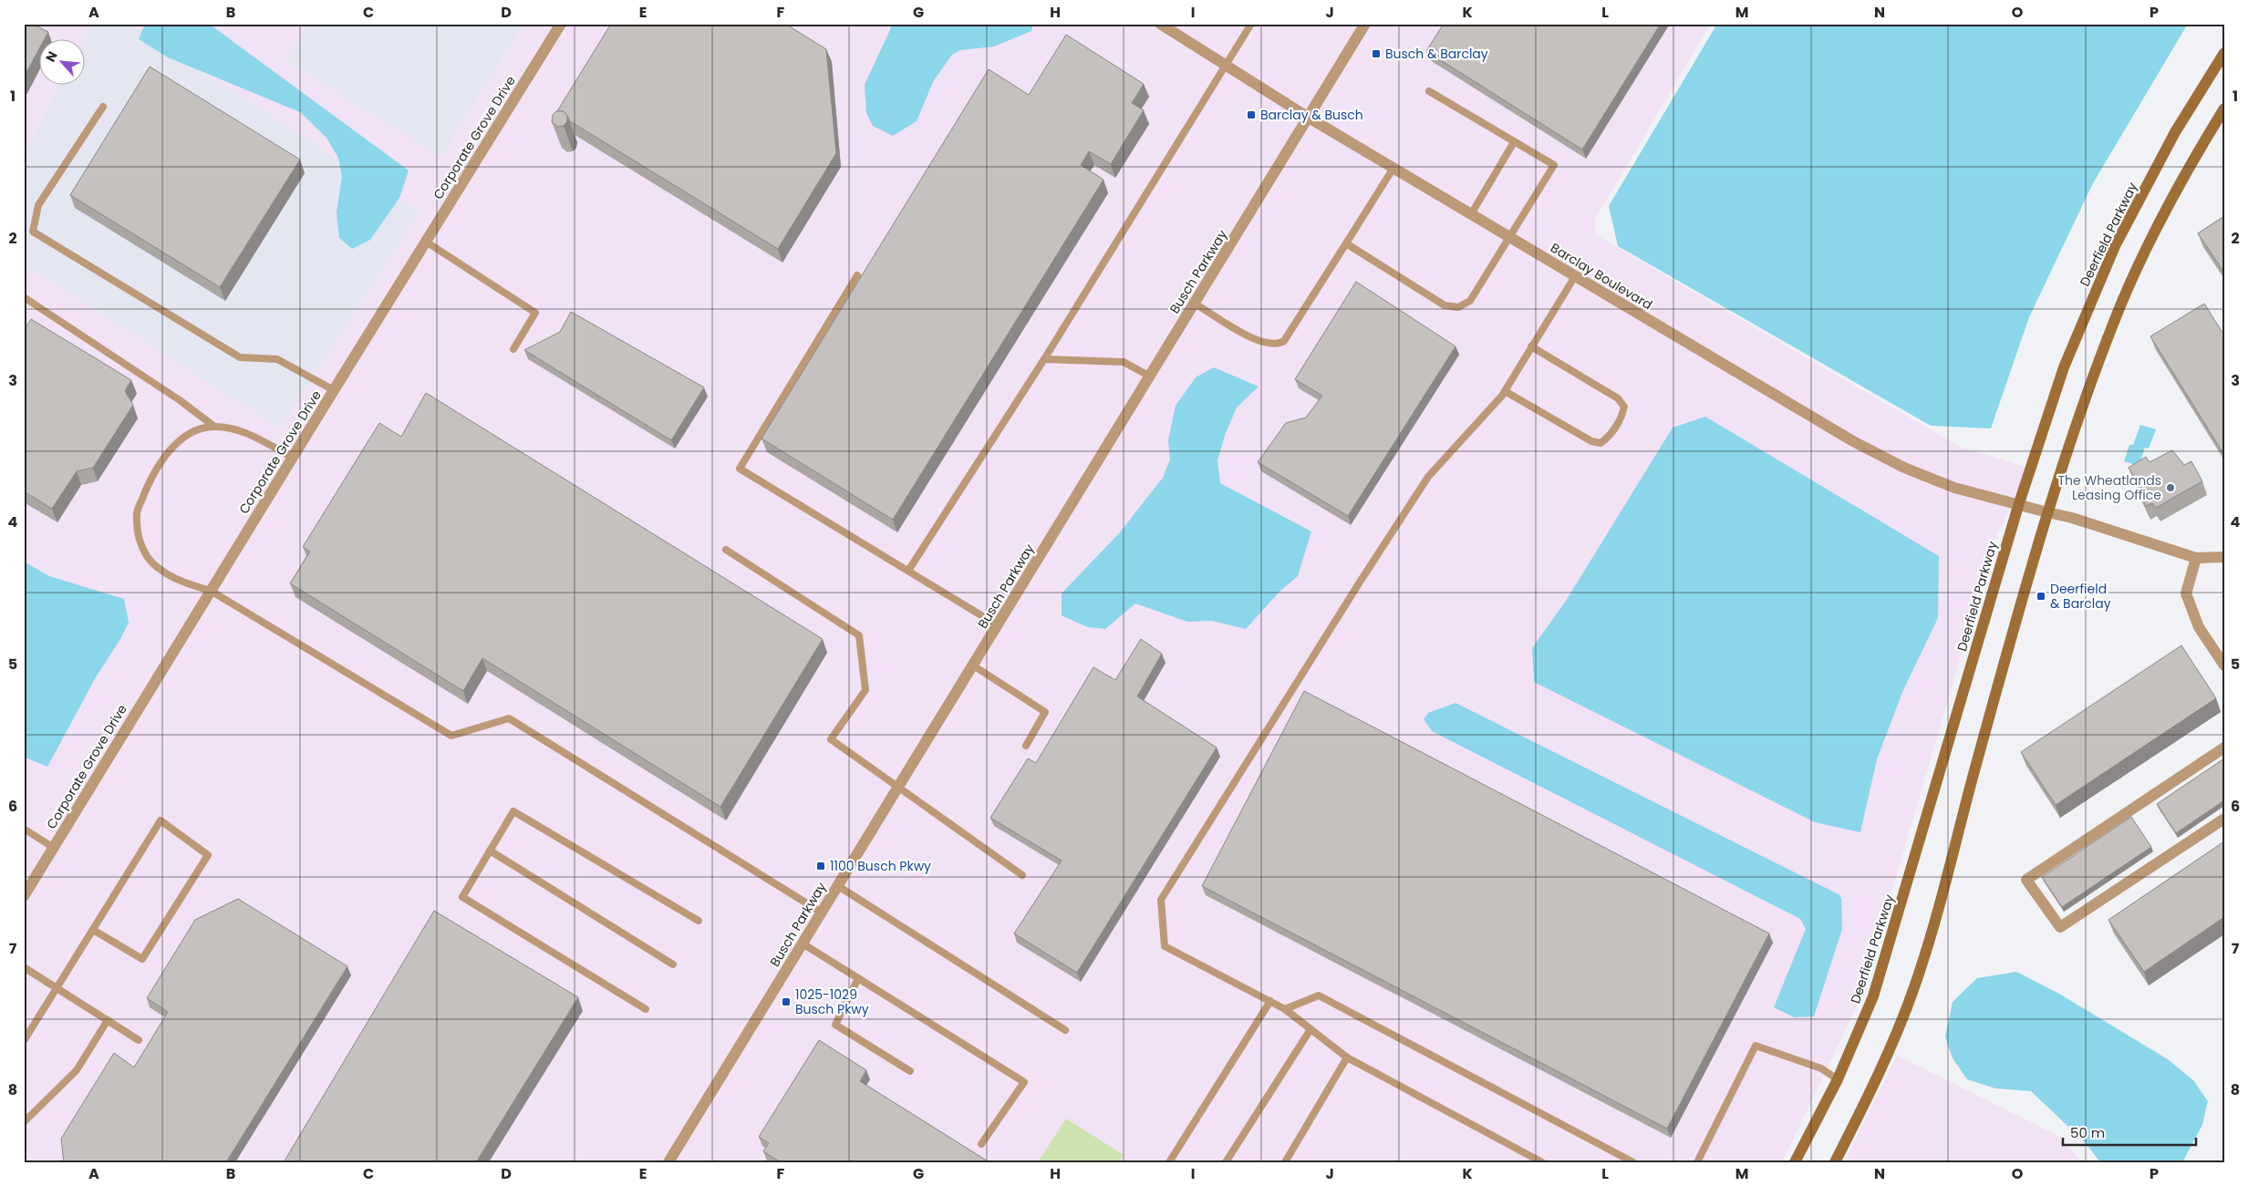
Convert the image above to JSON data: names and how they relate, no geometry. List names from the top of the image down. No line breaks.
{"streets":{"main road":["Deerfield Parkway"],"street":["Corporate Grove Drive","Busch Parkway","Barclay Boulevard"]},"crossings":[["Deerfield Parkway","Barclay Boulevard"],["Busch Parkway","Barclay Boulevard"]],"places":{"transit":["Busch & Barclay","Barclay & Busch","Deerfield & Barclay","1100 Busch Pkwy","1025-1029 Busch Pkwy"],"other":["The Wheatlands Leasing Office"]},"scale_bar":"50 m","north":"top left","grid":{"columns":["A","B","C","D","E","F","G","H","I","J","K","L","M","N","O","P"],"rows":["1","2","3","4","5","6","7","8"]}}
